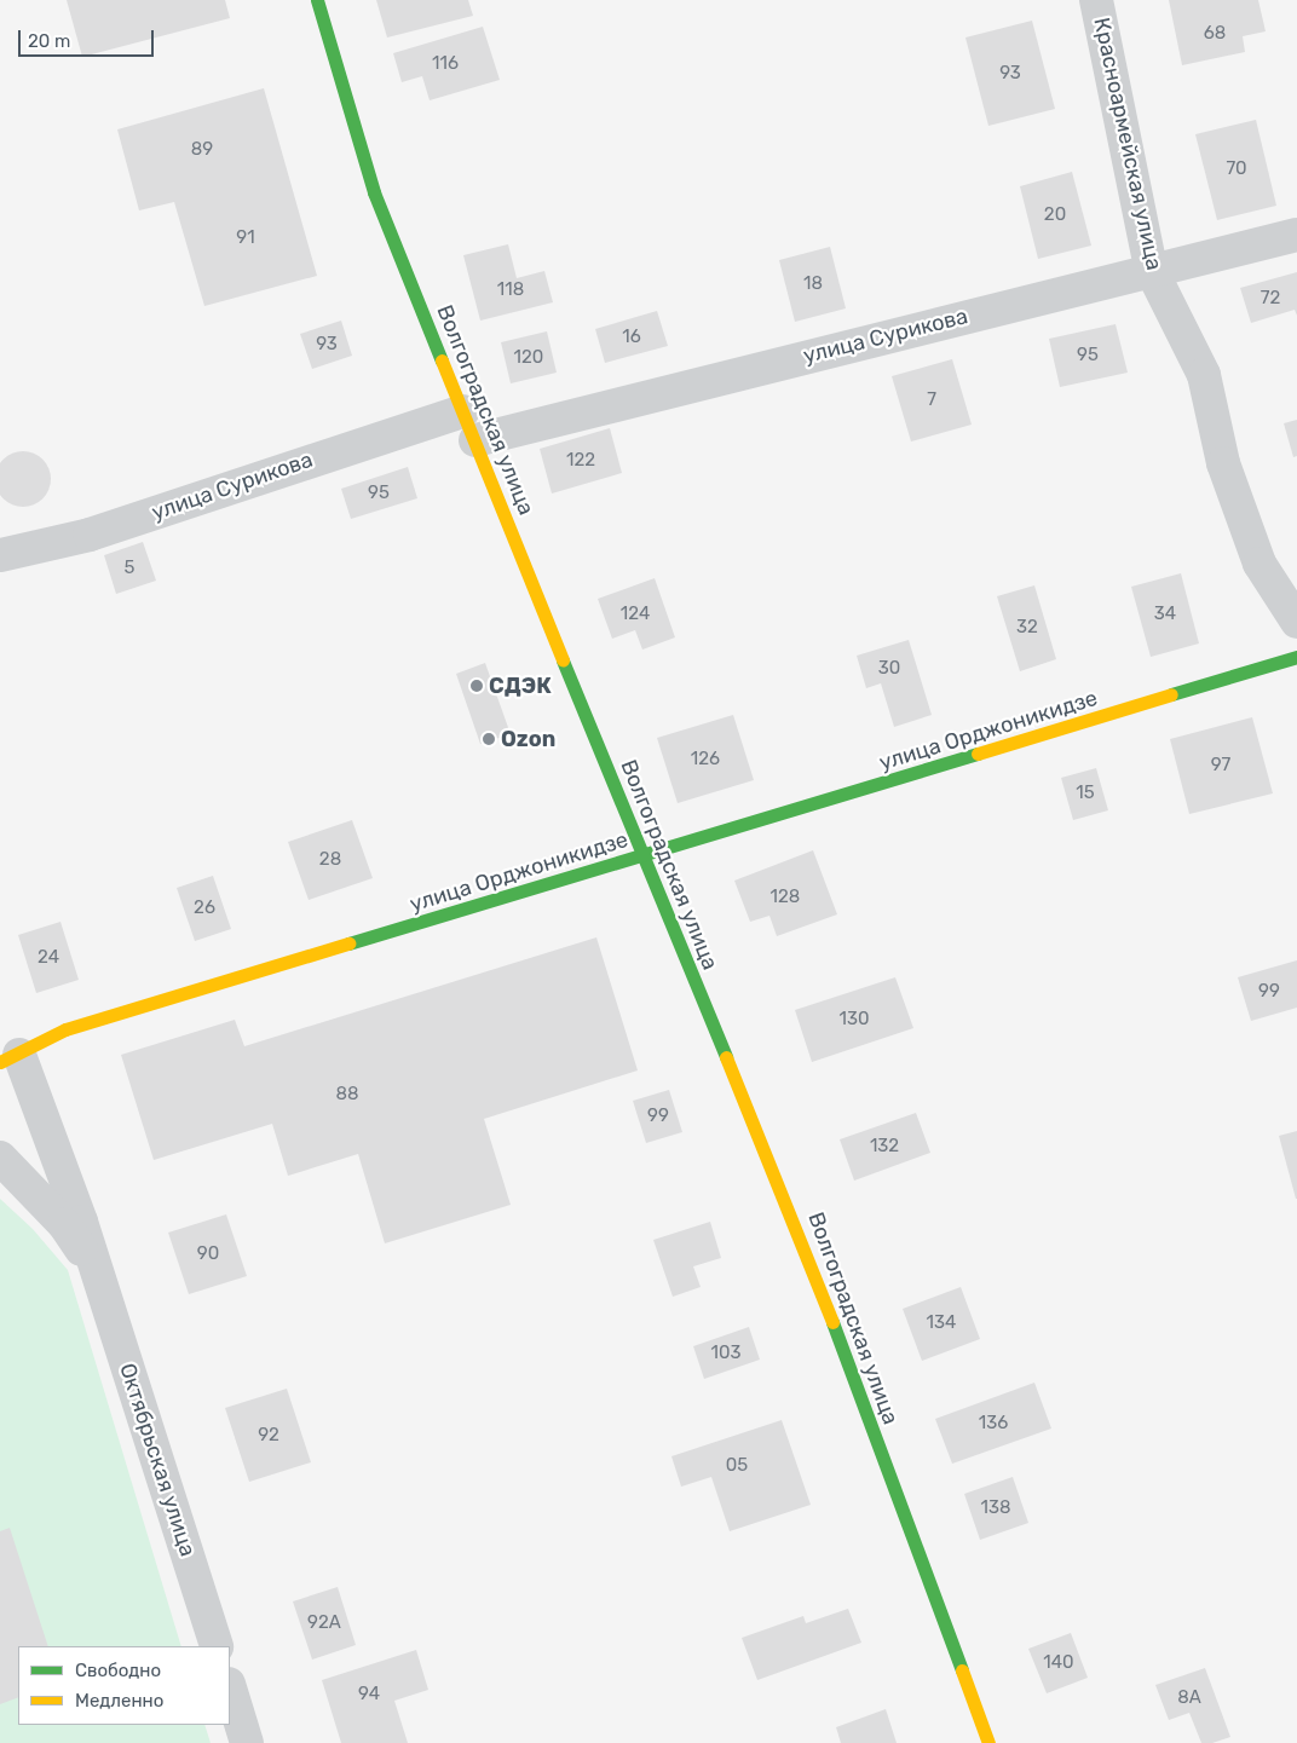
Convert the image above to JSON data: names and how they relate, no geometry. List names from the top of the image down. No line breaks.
{"streets":{"street":["Красноармейская улица","улица Сурикова","Волгоградская улица","улица Орджоникидзе","Октябрьская улица"]},"crossings":[["Красноармейская улица","улица Сурикова"],["улица Сурикова","Волгоградская улица"],["Волгоградская улица","улица Орджоникидзе"],["улица Орджоникидзе","Октябрьская улица"]],"places":["СДЭК","Ozon"],"house_numbers":["68","116","93","89","70","20","91","18","118","72","16","93","95","120","7","122","95","5","124","34","32","30","126","97","15","28","128","26","24","99","130","88","99","132","90","134","103","136","92","05","138","92А","140","94","8А"],"legend":["Свободно","Медленно"],"scale_bar":"20 m"}
